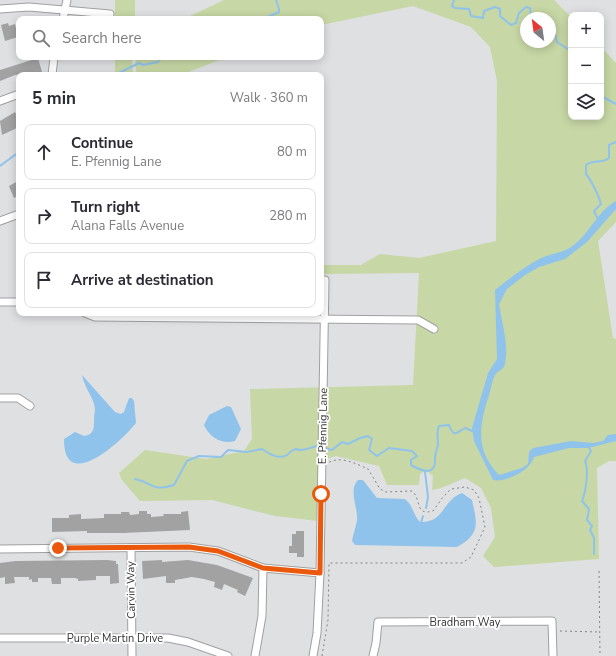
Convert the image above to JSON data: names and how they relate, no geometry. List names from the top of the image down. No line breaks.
{"streets":{"street":["E. Pfennig Lane","Carvin Way","Bradham Way","Purple Martin Drive"]},"crossings":[["Carvin Way","Purple Martin Drive"]],"north":"top left","page":{"map_buttons":["+","−"],"search":"Search here","heading":["5 min","Walk · 360 m"],"list":[["Continue","E. Pfennig Lane","80 m"],["Turn right","Alana Falls Avenue","280 m"],"Arrive at destination"]}}
